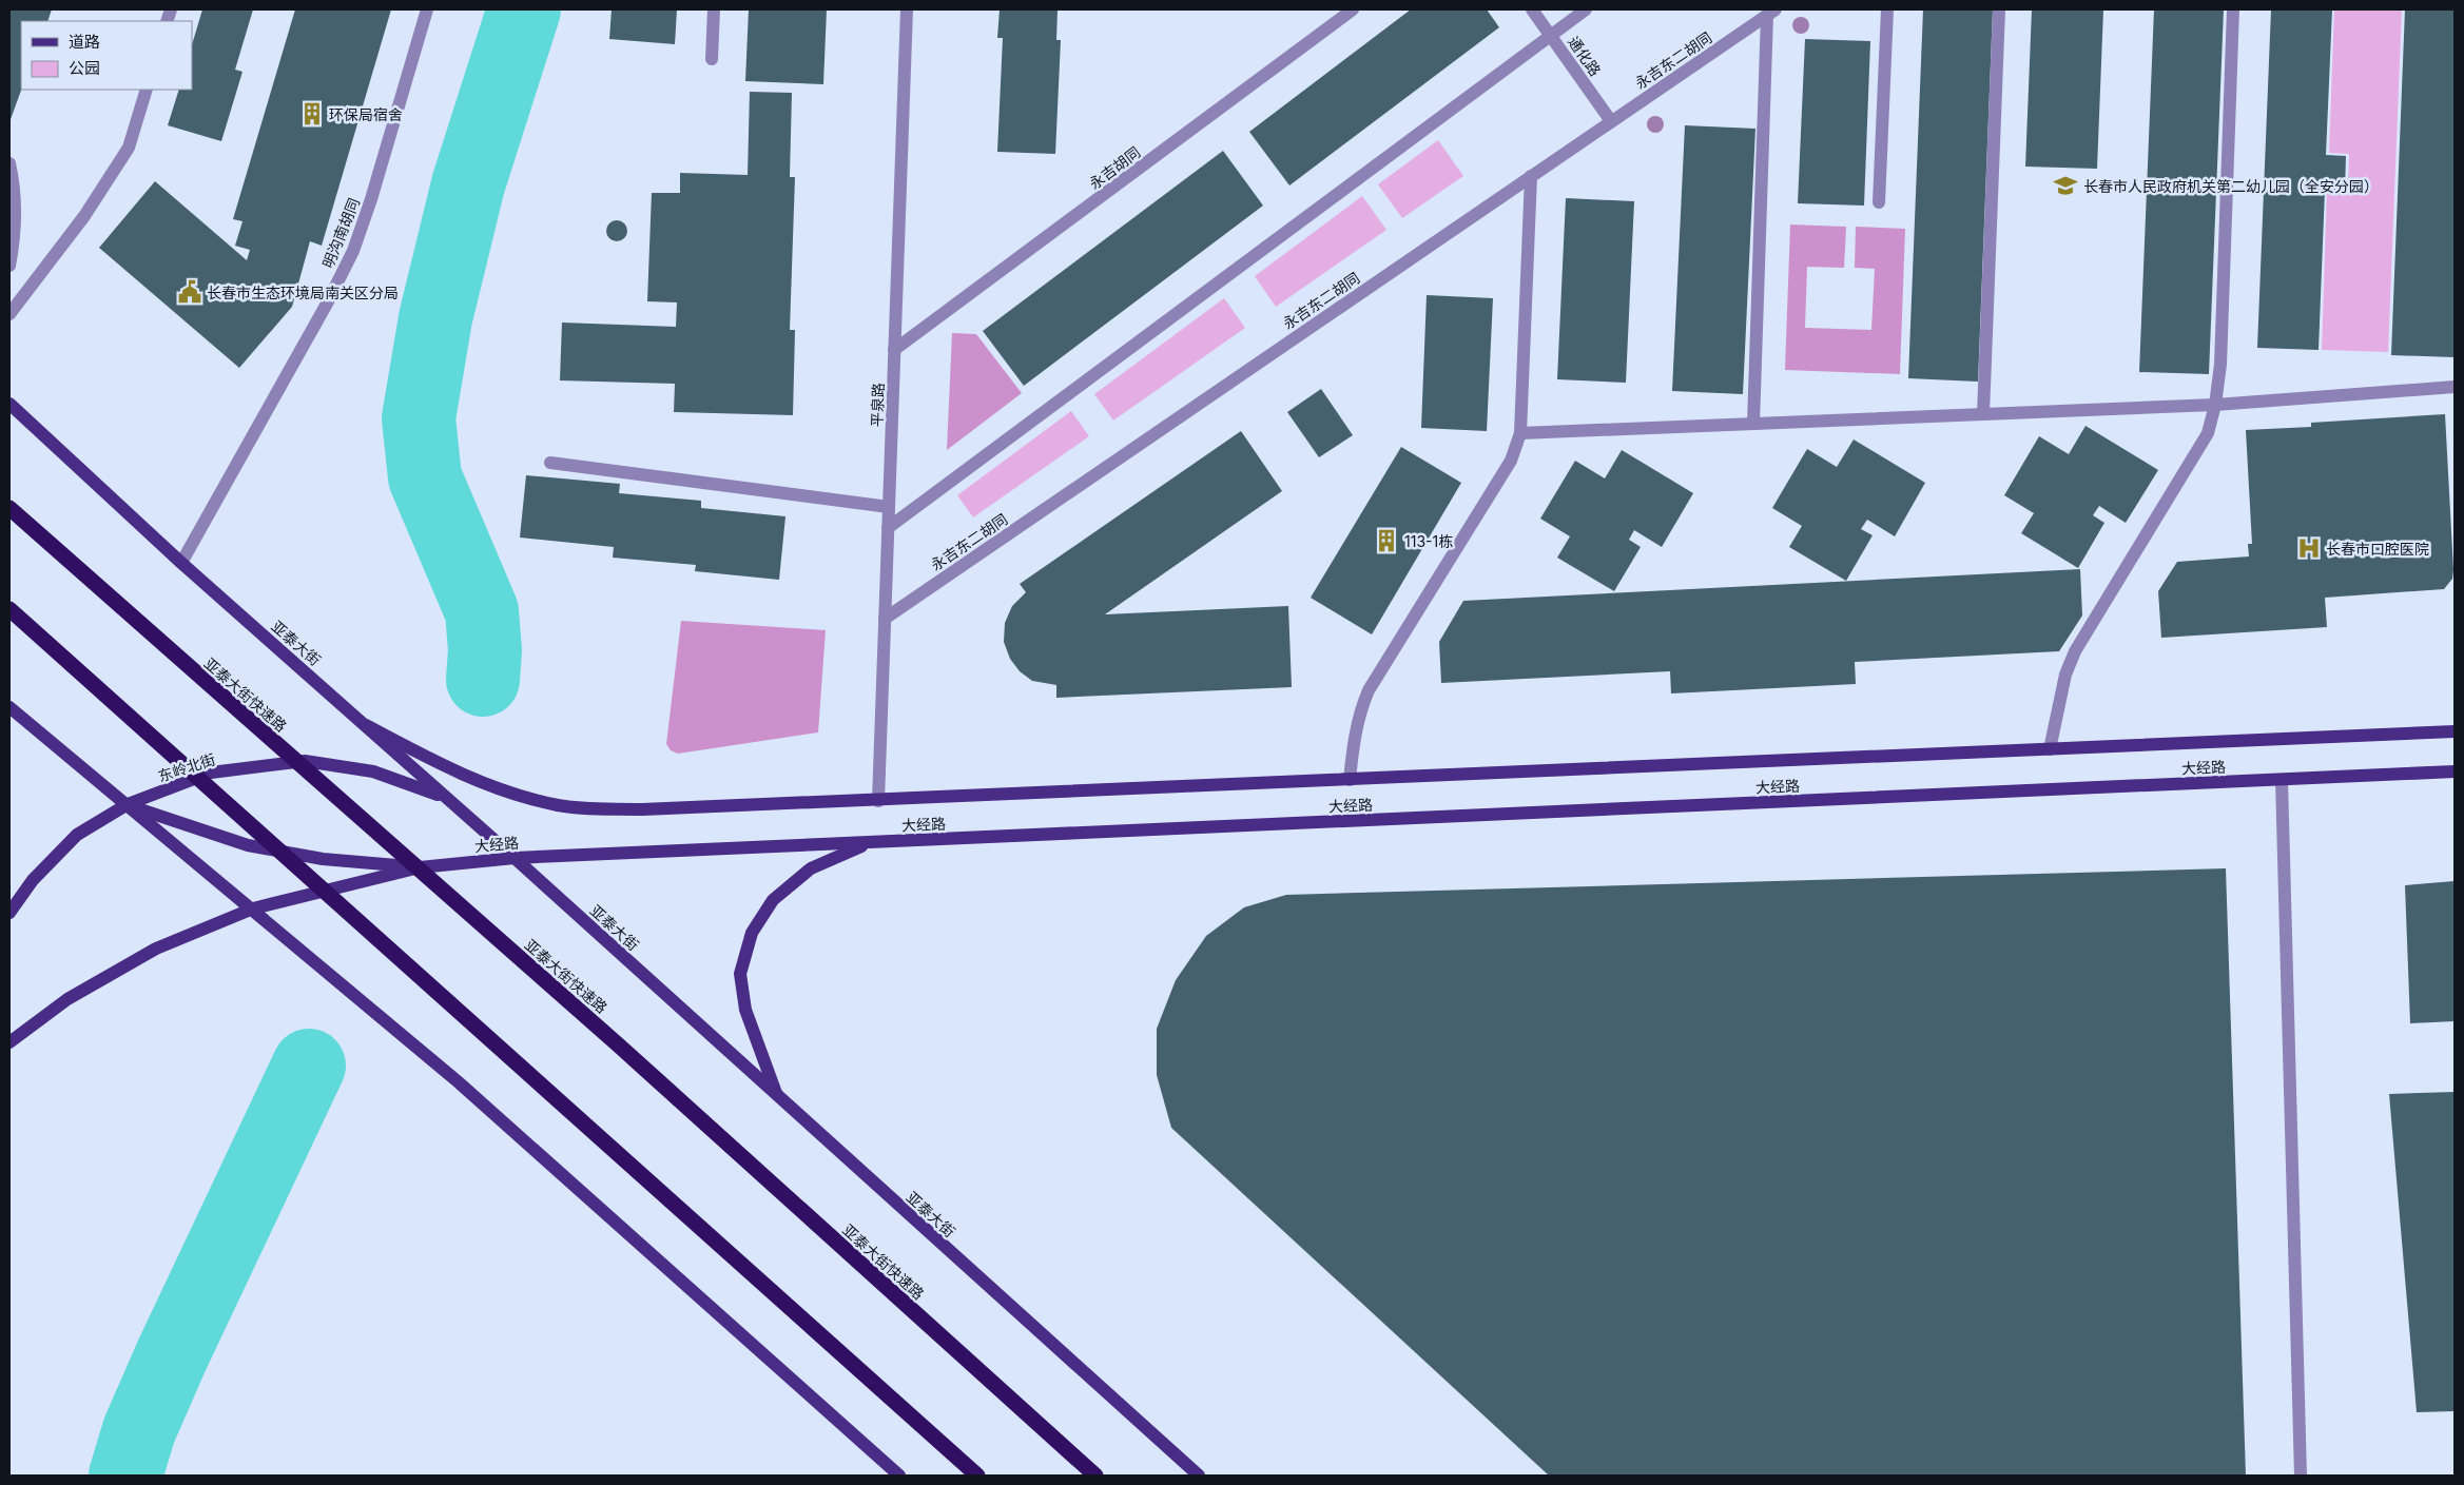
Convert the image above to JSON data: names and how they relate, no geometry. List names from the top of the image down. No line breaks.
{"streets":{"highway":["亚泰大街快速路"],"main road":["亚泰大街","东岭北街","大经路"],"street":["通化路","永吉东二胡同","永吉胡同","明沟南胡同","平泉路"]},"crossings":[["通化路","永吉东二胡同"],["永吉东二胡同","平泉路"],["永吉胡同","平泉路"],["明沟南胡同","亚泰大街"],["平泉路","大经路"],["亚泰大街","东岭北街"],["亚泰大街","大经路"]],"places":{"building":["环保局宿舍","113-1栋"],"school or university":["长春市人民政府机关第二幼儿园（全安分园）"],"public building":["长春市生态环境局南关区分局"],"hospital":["长春市口腔医院"]},"legend":["道路","公园"]}
